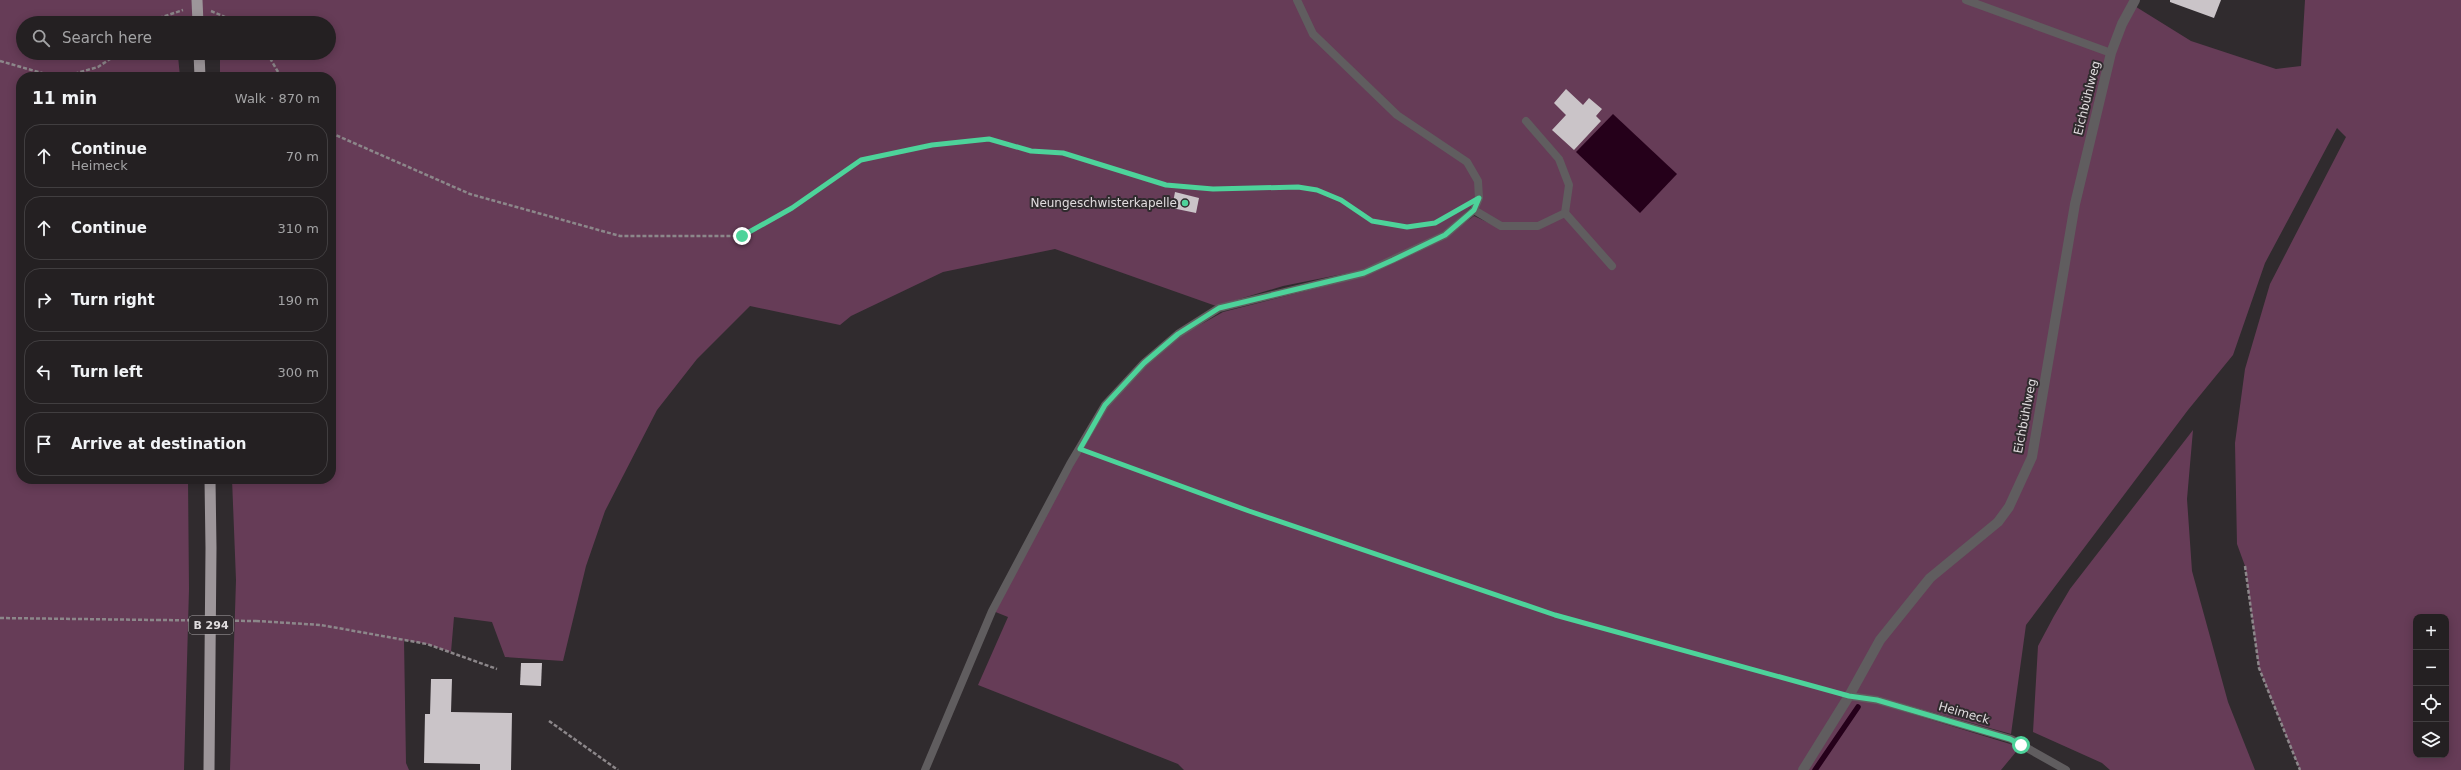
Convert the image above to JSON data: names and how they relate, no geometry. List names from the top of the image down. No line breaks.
{"streets":{"highway":["B 294"],"street":["Eichbühlweg"],"lane":["Heimeck"]},"crossings":[["Eichbühlweg","Heimeck"]],"places":["Neungeschwisterkapelle"],"page":{"search":"Search here","heading":["11 min","Walk · 870 m"],"list":[["Continue","Heimeck","70 m"],["Continue","310 m"],["Turn right","190 m"],["Turn left","300 m"],"Arrive at destination"],"map_buttons":["+","−"]}}
